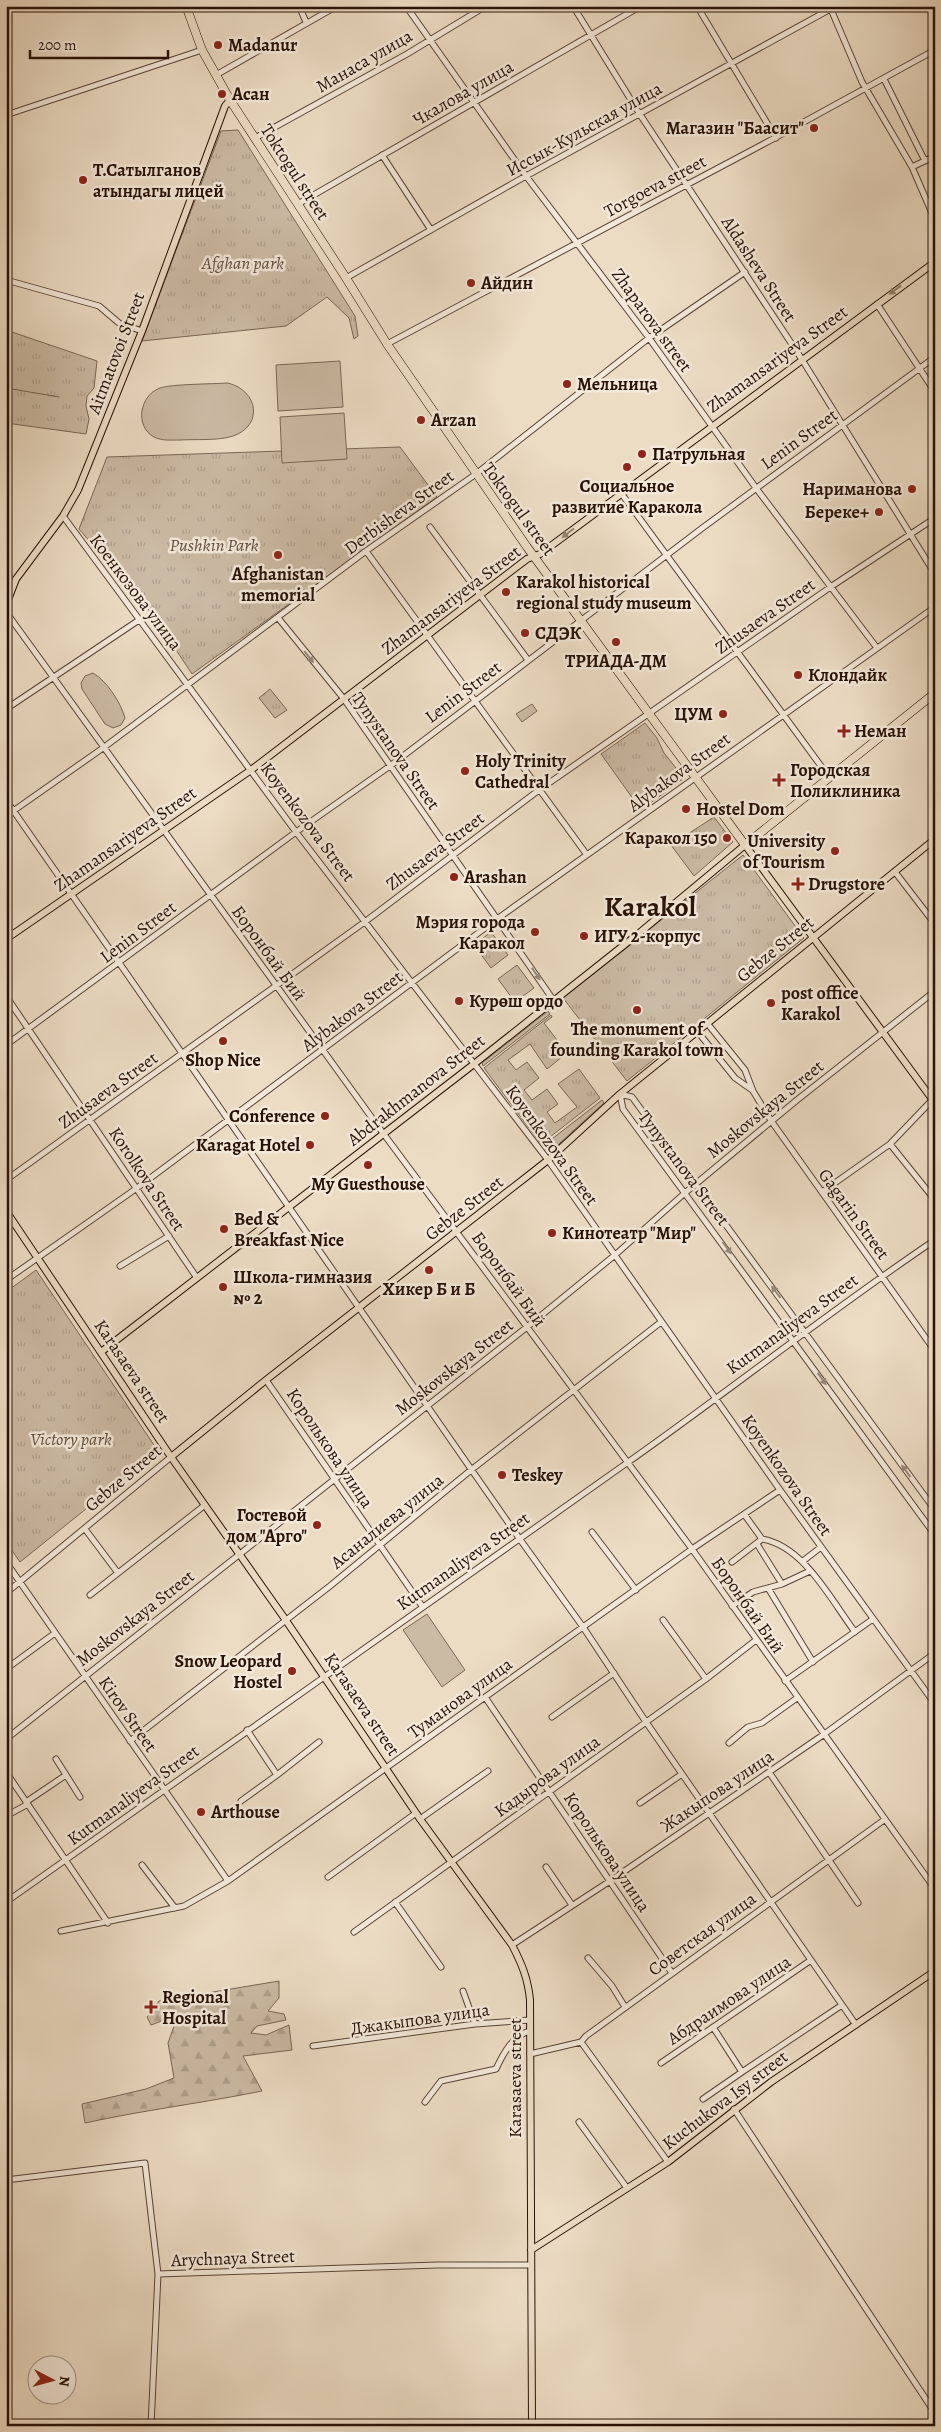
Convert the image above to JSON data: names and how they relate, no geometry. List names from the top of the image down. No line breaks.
{"streets":{"highway":["Toktogul street"],"main road":["Aitmatovoi Street","Zhamansariyeva Street","Gebze Street","Abdrakhmanova Street","Karasaeva street","Kuchukova Isy street"],"street":["Манаса улица","Чкалова улица","Иссык-Кульская улица","Torgoeva street","Aldasheva Street","Zhaparova street","Lenin Street","Derbisheva Street","Коенкозова улица","Zhusaeva Street","Tynystanova Street","Alybakova Street","Koyenkozova Street","Боронбай Бий","Moskovskaya Street","Korolkova Street","Gagarin Street","Kutmanaliyeva Street","Королькова улица","Асаналиева улица","Туманова улица","Kirov Street","Кадырова улица","Жакыпова улица","Советская улица","Абдраимова улица","Джакыпова улица","Arychnaya Street"]},"crossings":[["Манаса улица","Toktogul street"],["Манаса улица","Zhaparova street"],["Чкалова улица","Toktogul street"],["Чкалова улица","Aldasheva Street"],["Чкалова улица","Zhaparova street"],["Иссык-Кульская улица","Toktogul street"],["Иссык-Кульская улица","Aldasheva Street"],["Иссык-Кульская улица","Zhaparova street"],["Toktogul street","Torgoeva street"],["Toktogul street","Aitmatovoi Street"],["Toktogul street","Zhamansariyeva Street"],["Toktogul street","Lenin Street"],["Toktogul street","Derbisheva Street"],["Toktogul street","Zhusaeva Street"],["Toktogul street","Alybakova Street"],["Toktogul street","Gebze Street"],["Toktogul street","Abdrakhmanova Street"],["Toktogul street","Moskovskaya Street"],["Torgoeva street","Aldasheva Street"],["Torgoeva street","Zhaparova street"],["Aldasheva Street","Zhamansariyeva Street"],["Aldasheva Street","Lenin Street"],["Aldasheva Street","Derbisheva Street"],["Aldasheva Street","Zhusaeva Street"],["Zhaparova street","Zhamansariyeva Street"],["Zhaparova street","Lenin Street"],["Zhaparova street","Derbisheva Street"],["Zhaparova street","Zhusaeva Street"],["Zhaparova street","Alybakova Street"],["Aitmatovoi Street","Коенкозова улица"],["Zhamansariyeva Street","Tynystanova Street"],["Zhamansariyeva Street","Koyenkozova Street"],["Zhamansariyeva Street","Боронбай Бий"],["Lenin Street","Tynystanova Street"],["Lenin Street","Koyenkozova Street"],["Lenin Street","Боронбай Бий"],["Lenin Street","Korolkova Street"],["Derbisheva Street","Коенкозова улица"],["Derbisheva Street","Tynystanova Street"],["Derbisheva Street","Koyenkozova Street"],["Derbisheva Street","Боронбай Бий"],["Коенкозова улица","Koyenkozova Street"],["Zhusaeva Street","Tynystanova Street"],["Zhusaeva Street","Koyenkozova Street"],["Zhusaeva Street","Боронбай Бий"],["Zhusaeva Street","Korolkova Street"],["Tynystanova Street","Alybakova Street"],["Tynystanova Street","Gebze Street"],["Tynystanova Street","Abdrakhmanova Street"],["Tynystanova Street","Moskovskaya Street"],["Tynystanova Street","Kutmanaliyeva Street"],["Alybakova Street","Koyenkozova Street"],["Alybakova Street","Боронбай Бий"],["Alybakova Street","Korolkova Street"],["Alybakova Street","Karasaeva street"],["Koyenkozova Street","Gebze Street"],["Koyenkozova Street","Abdrakhmanova Street"],["Koyenkozova Street","Moskovskaya Street"],["Koyenkozova Street","Kutmanaliyeva Street"],["Koyenkozova Street","Асаналиева улица"],["Koyenkozova Street","Туманова улица"],["Koyenkozova Street","Жакыпова улица"],["Gebze Street","Боронбай Бий"],["Gebze Street","Gagarin Street"],["Gebze Street","Karasaeva street"],["Gebze Street","Королькова улица"],["Gebze Street","Kirov Street"],["Боронбай Бий","Abdrakhmanova Street"],["Боронбай Бий","Moskovskaya Street"],["Боронбай Бий","Kutmanaliyeva Street"],["Боронбай Бий","Асаналиева улица"],["Боронбай Бий","Туманова улица"],["Боронбай Бий","Кадырова улица"],["Боронбай Бий","Жакыпова улица"],["Боронбай Бий","Советская улица"],["Abdrakhmanova Street","Korolkova Street"],["Abdrakhmanova Street","Karasaeva street"],["Moskovskaya Street","Gagarin Street"],["Moskovskaya Street","Karasaeva street"],["Moskovskaya Street","Королькова улица"],["Moskovskaya Street","Kirov Street"],["Gagarin Street","Kutmanaliyeva Street"],["Kutmanaliyeva Street","Karasaeva street"],["Kutmanaliyeva Street","Королькова улица"],["Kutmanaliyeva Street","Kirov Street"],["Karasaeva street","Асаналиева улица"],["Karasaeva street","Туманова улица"],["Karasaeva street","Кадырова улица"],["Karasaeva street","Жакыпова улица"],["Karasaeva street","Советская улица"],["Karasaeva street","Джакыпова улица"],["Karasaeva street","Kuchukova Isy street"],["Karasaeva street","Arychnaya Street"],["Королькова улица","Асаналиева улица"],["Королькова улица","Туманова улица"],["Королькова улица","Кадырова улица"],["Королькова улица","Жакыпова улица"],["Королькова улица","Советская улица"],["Асаналиева улица","Kirov Street"],["Туманова улица","Kirov Street"]],"districts":["Karakol"],"parks":["Afghan park","Pushkin Park","Victory park"],"places":{"other":["Madanur","Асан","Магазин \"Баасит\"","Т.Сатылганов атындагы лицей","Айдин","Мельница","Arzan","Патрульная","Социальное развитие Каракола","Нариманова","Береке+","Afghanistan memorial","Karakol historical regional study museum","СДЭК","ТРИАДА-ДМ","Клондайк","ЦУМ","Holy Trinity Cathedral","Hostel Dom","Каракол 150","University of Tourism","Arashan","Мэрия города Каракол","ИГУ 2-корпус","Курөш ордо","post office Karakol","The monument of founding Karakol town","Shop Nice","Conference","Karagat Hotel","My Guesthouse","Bed & Breakfast Nice","Кинотеатр \"Мир\"","Хикер Б и Б","Школа-гимназия № 2","Teskey","Гостевой дом \"Арго\"","Snow Leopard Hostel","Arthouse"],"health":["Неман","Городская Поликлиника","Drugstore","Regional Hospital"]},"scale_bar":"200 m","north":"right"}
